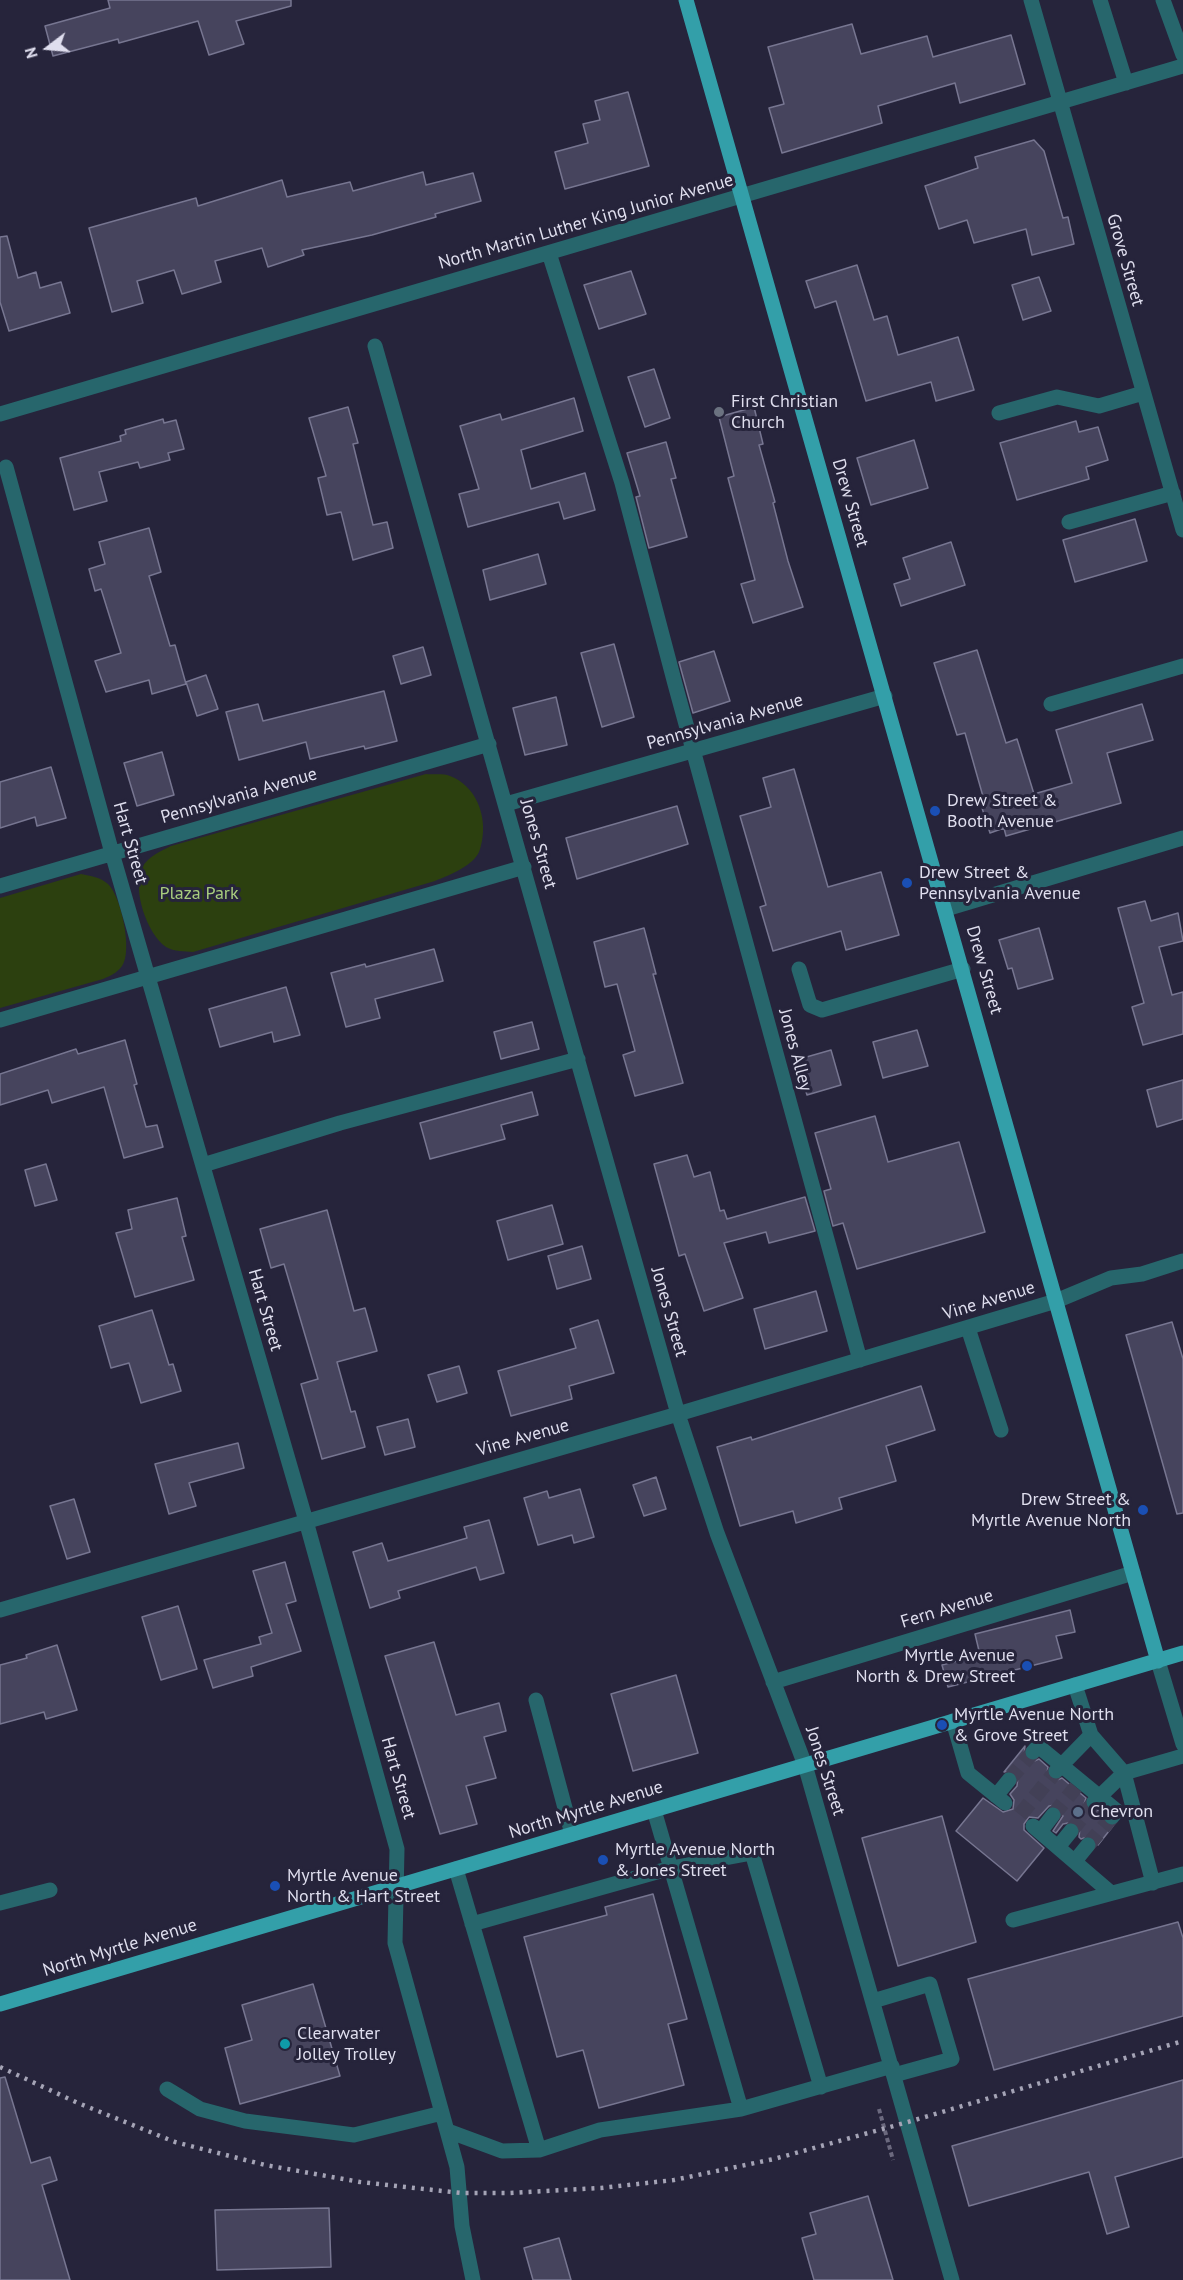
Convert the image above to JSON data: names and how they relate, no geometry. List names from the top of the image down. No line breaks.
{"streets":{"main road":["Drew Street","North Myrtle Avenue"],"street":["North Martin Luther King Junior Avenue","Grove Street","Pennsylvania Avenue","Hart Street","Jones Street","Jones Alley","Vine Avenue","Fern Avenue"]},"crossings":[["North Martin Luther King Junior Avenue","Grove Street"],["North Martin Luther King Junior Avenue","Drew Street"],["North Martin Luther King Junior Avenue","Jones Alley"],["Drew Street","Pennsylvania Avenue"],["Drew Street","Vine Avenue"],["Drew Street","Fern Avenue"],["Drew Street","North Myrtle Avenue"],["Pennsylvania Avenue","Hart Street"],["Pennsylvania Avenue","Jones Street"],["Pennsylvania Avenue","Jones Alley"],["Hart Street","Vine Avenue"],["Hart Street","North Myrtle Avenue"],["Jones Street","Vine Avenue"],["Jones Street","Fern Avenue"],["Jones Street","North Myrtle Avenue"],["Jones Alley","Vine Avenue"]],"parks":["Plaza Park"],"places":["First Christian Church","Drew Street & Booth Avenue","Drew Street & Pennsylvania Avenue","Drew Street & Myrtle Avenue North","Myrtle Avenue North & Drew Street","Myrtle Avenue North & Grove Street","Chevron","Myrtle Avenue North & Jones Street","Myrtle Avenue North & Hart Street","Clearwater Jolley Trolley"],"north":"left"}
